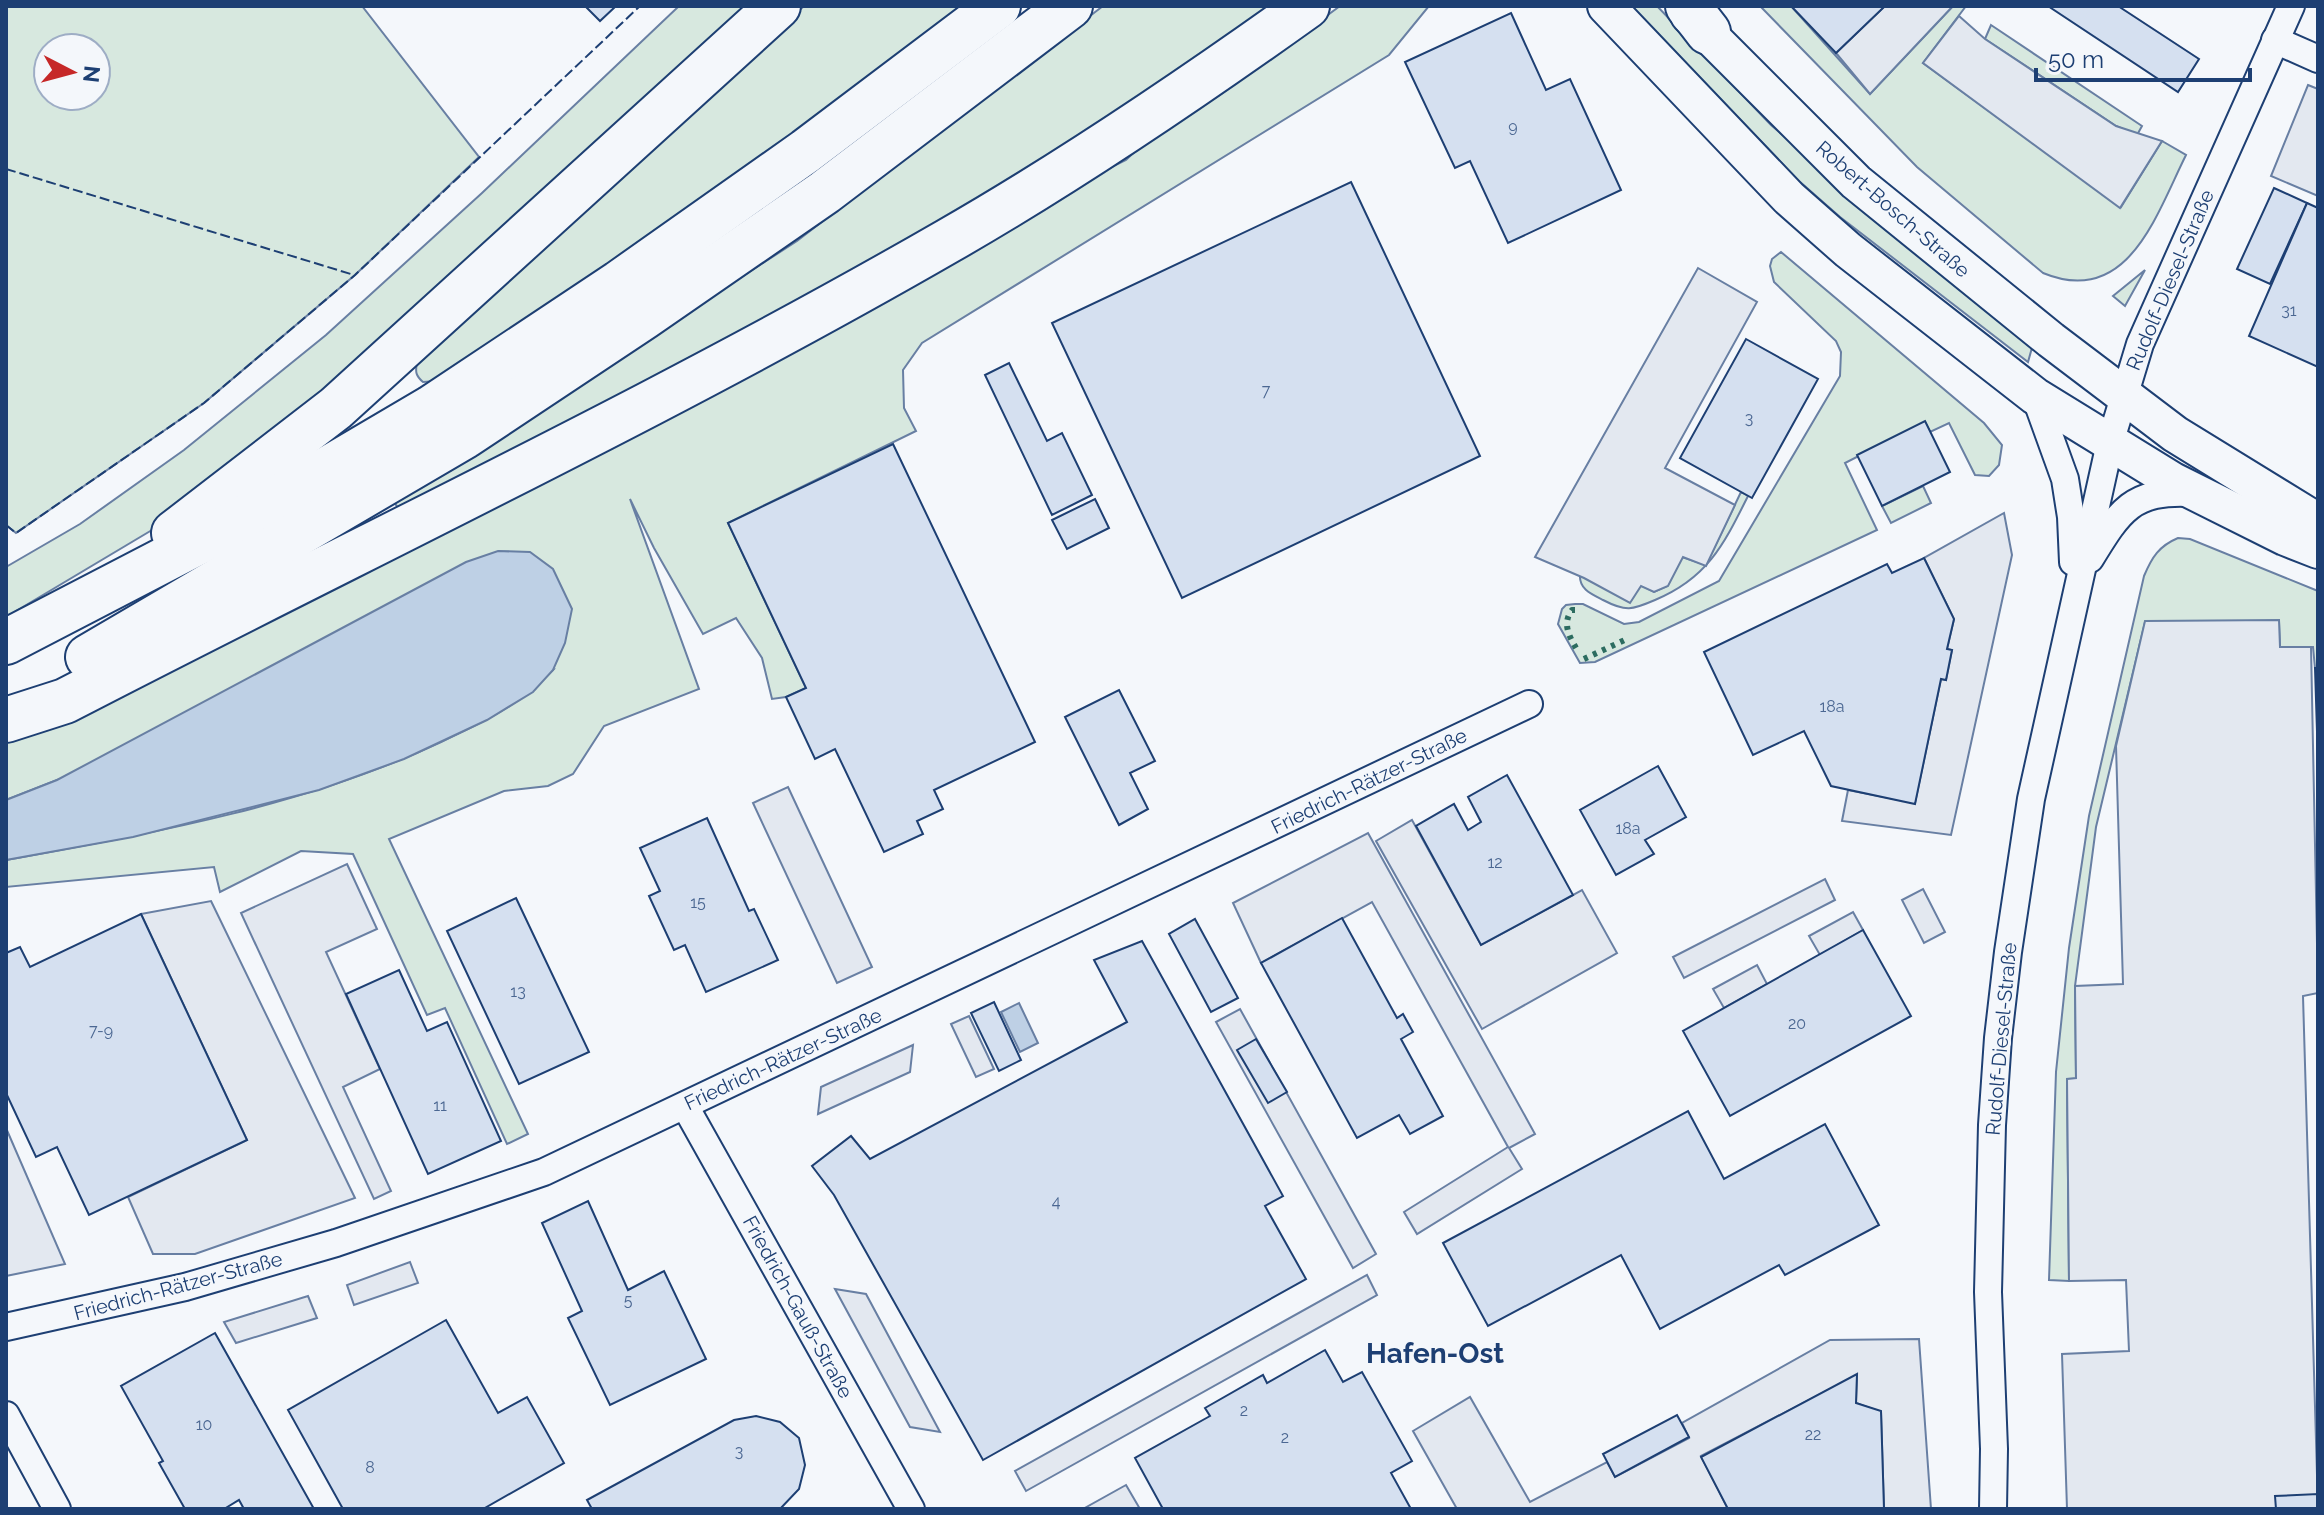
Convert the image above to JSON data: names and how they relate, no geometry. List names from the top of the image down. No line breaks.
{"streets":{"street":["Robert-Bosch-Straße","Rudolf-Diesel-Straße","Friedrich-Rätzer-Straße","Friedrich-Gauß-Straße"]},"crossings":[["Robert-Bosch-Straße","Rudolf-Diesel-Straße"],["Friedrich-Rätzer-Straße","Friedrich-Gauß-Straße"]],"districts":["Hafen-Ost"],"house_numbers":["9","31","7","3","18a","18a","12","15","13","20","7-9","11","4","5","2","10","22","2","3","8"],"scale_bar":"50 m","north":"right"}
